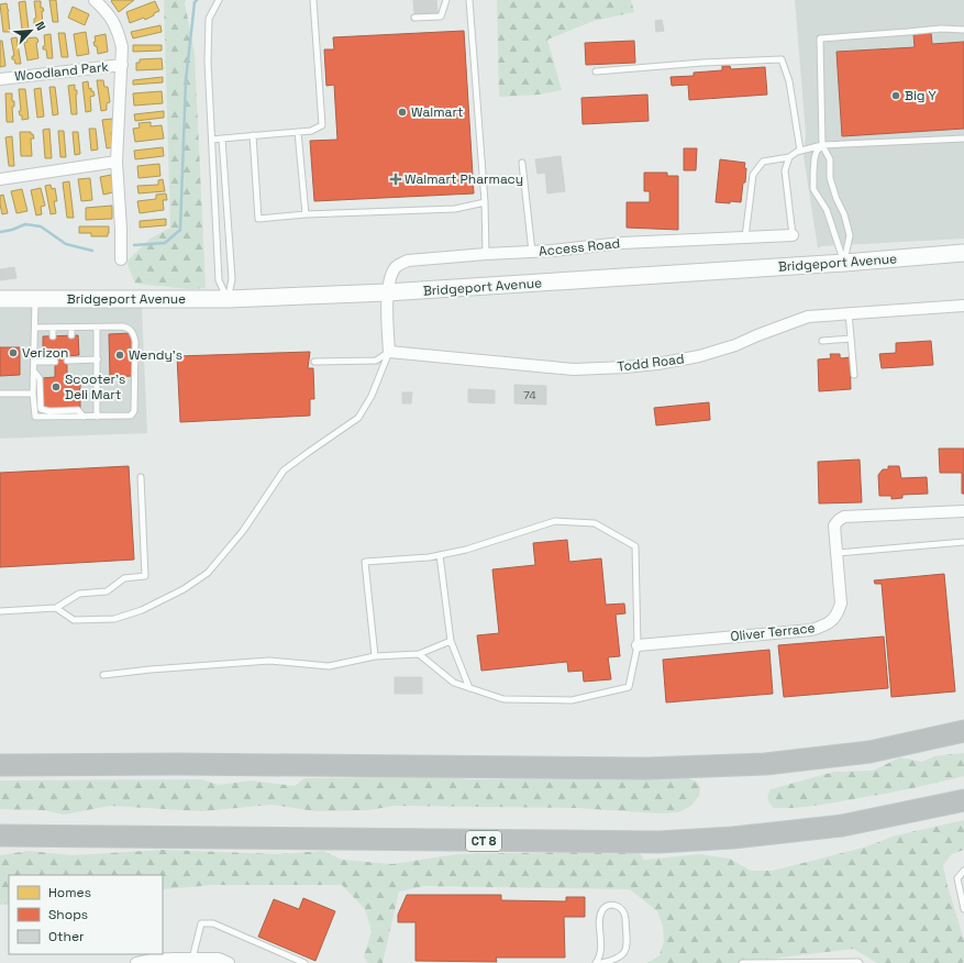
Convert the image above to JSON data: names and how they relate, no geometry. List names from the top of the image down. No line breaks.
{"streets":{"highway":["CT 8"],"main road":["Bridgeport Avenue"],"street":["Woodland Park","Access Road","Todd Road","Oliver Terrace"]},"crossings":[["Access Road","Bridgeport Avenue"]],"places":{"other":["Big Y","Walmart","Verizon","Wendy's","Scooter's Deli Mart"],"health":["Walmart Pharmacy"]},"house_numbers":["74"],"legend":["Homes","Shops","Other"],"north":"top right"}
